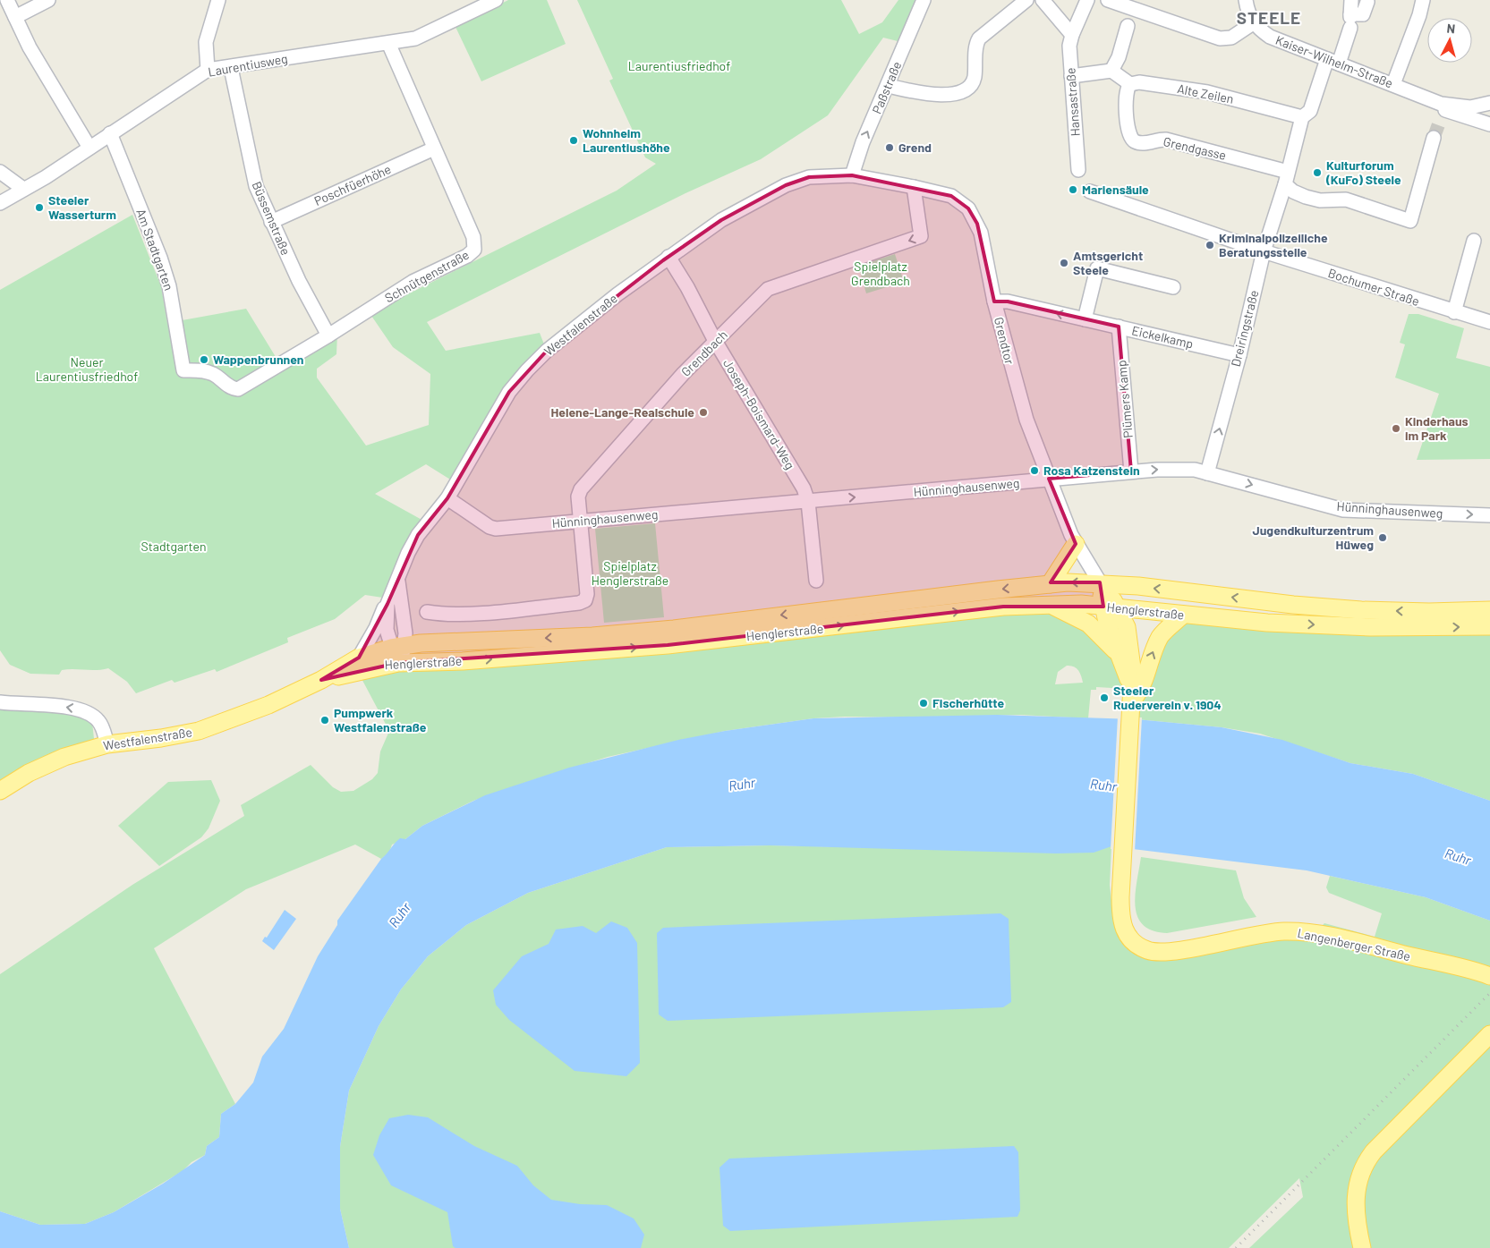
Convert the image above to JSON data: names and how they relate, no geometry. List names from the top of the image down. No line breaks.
{"streets":{"main road":["Westfalenstraße","Henglerstraße","Langenberger Straße"],"street":["Kaiser-Wilhelm-Straße","Laurentiusweg","Paßstraße","Alte Zeilen","Hansastraße","Grendgasse","Poschfüerhöhe","Büssemstraße","Am Stadtgarten","Schnütgenstraße","Bochumer Straße","Dreiringstraße","Eickelkamp","Grendtor","Grendbach","Plümers Kamp","Joseph-Boismard-Weg","Hünninghausenweg"]},"crossings":[["Kaiser-Wilhelm-Straße","Dreiringstraße"],["Laurentiusweg","Büssemstraße"],["Laurentiusweg","Am Stadtgarten"],["Laurentiusweg","Schnütgenstraße"],["Paßstraße","Westfalenstraße"],["Paßstraße","Grendtor"],["Alte Zeilen","Grendgasse"],["Alte Zeilen","Dreiringstraße"],["Grendgasse","Dreiringstraße"],["Poschfüerhöhe","Büssemstraße"],["Poschfüerhöhe","Schnütgenstraße"],["Büssemstraße","Schnütgenstraße"],["Am Stadtgarten","Schnütgenstraße"],["Bochumer Straße","Dreiringstraße"],["Westfalenstraße","Grendtor"],["Westfalenstraße","Joseph-Boismard-Weg"],["Westfalenstraße","Hünninghausenweg"],["Westfalenstraße","Henglerstraße"],["Dreiringstraße","Eickelkamp"],["Dreiringstraße","Hünninghausenweg"],["Eickelkamp","Grendtor"],["Eickelkamp","Plümers Kamp"],["Grendtor","Grendbach"],["Grendtor","Hünninghausenweg"],["Grendtor","Henglerstraße"],["Grendbach","Joseph-Boismard-Weg"],["Grendbach","Hünninghausenweg"],["Plümers Kamp","Hünninghausenweg"],["Joseph-Boismard-Weg","Hünninghausenweg"],["Henglerstraße","Langenberger Straße"]],"one_way":["Paßstraße","Eickelkamp","Hünninghausenweg"],"districts":["STEELE"],"water":["Ruhr"],"parks":["Laurentiusfriedhof","Spielplatz Grendbach","Neuer Laurentiusfriedhof","Stadtgarten","Spielplatz Henglerstraße"],"places":["Wohnheim Laurentiushöhe","Grend","Kulturforum (KuFo) Steele","Mariensäule","Steeler Wasserturm","Kriminalpolizeiliche Beratungsstelle","Amtsgericht Steele","Wappenbrunnen","Helene-Lange-Realschule","Kinderhaus im Park","Rosa Katzenstein","Jugendkulturzentrum Hüweg","Steeler Ruderverein v. 1904","Fischerhütte","Pumpwerk Westfalenstraße"],"north":"top"}
